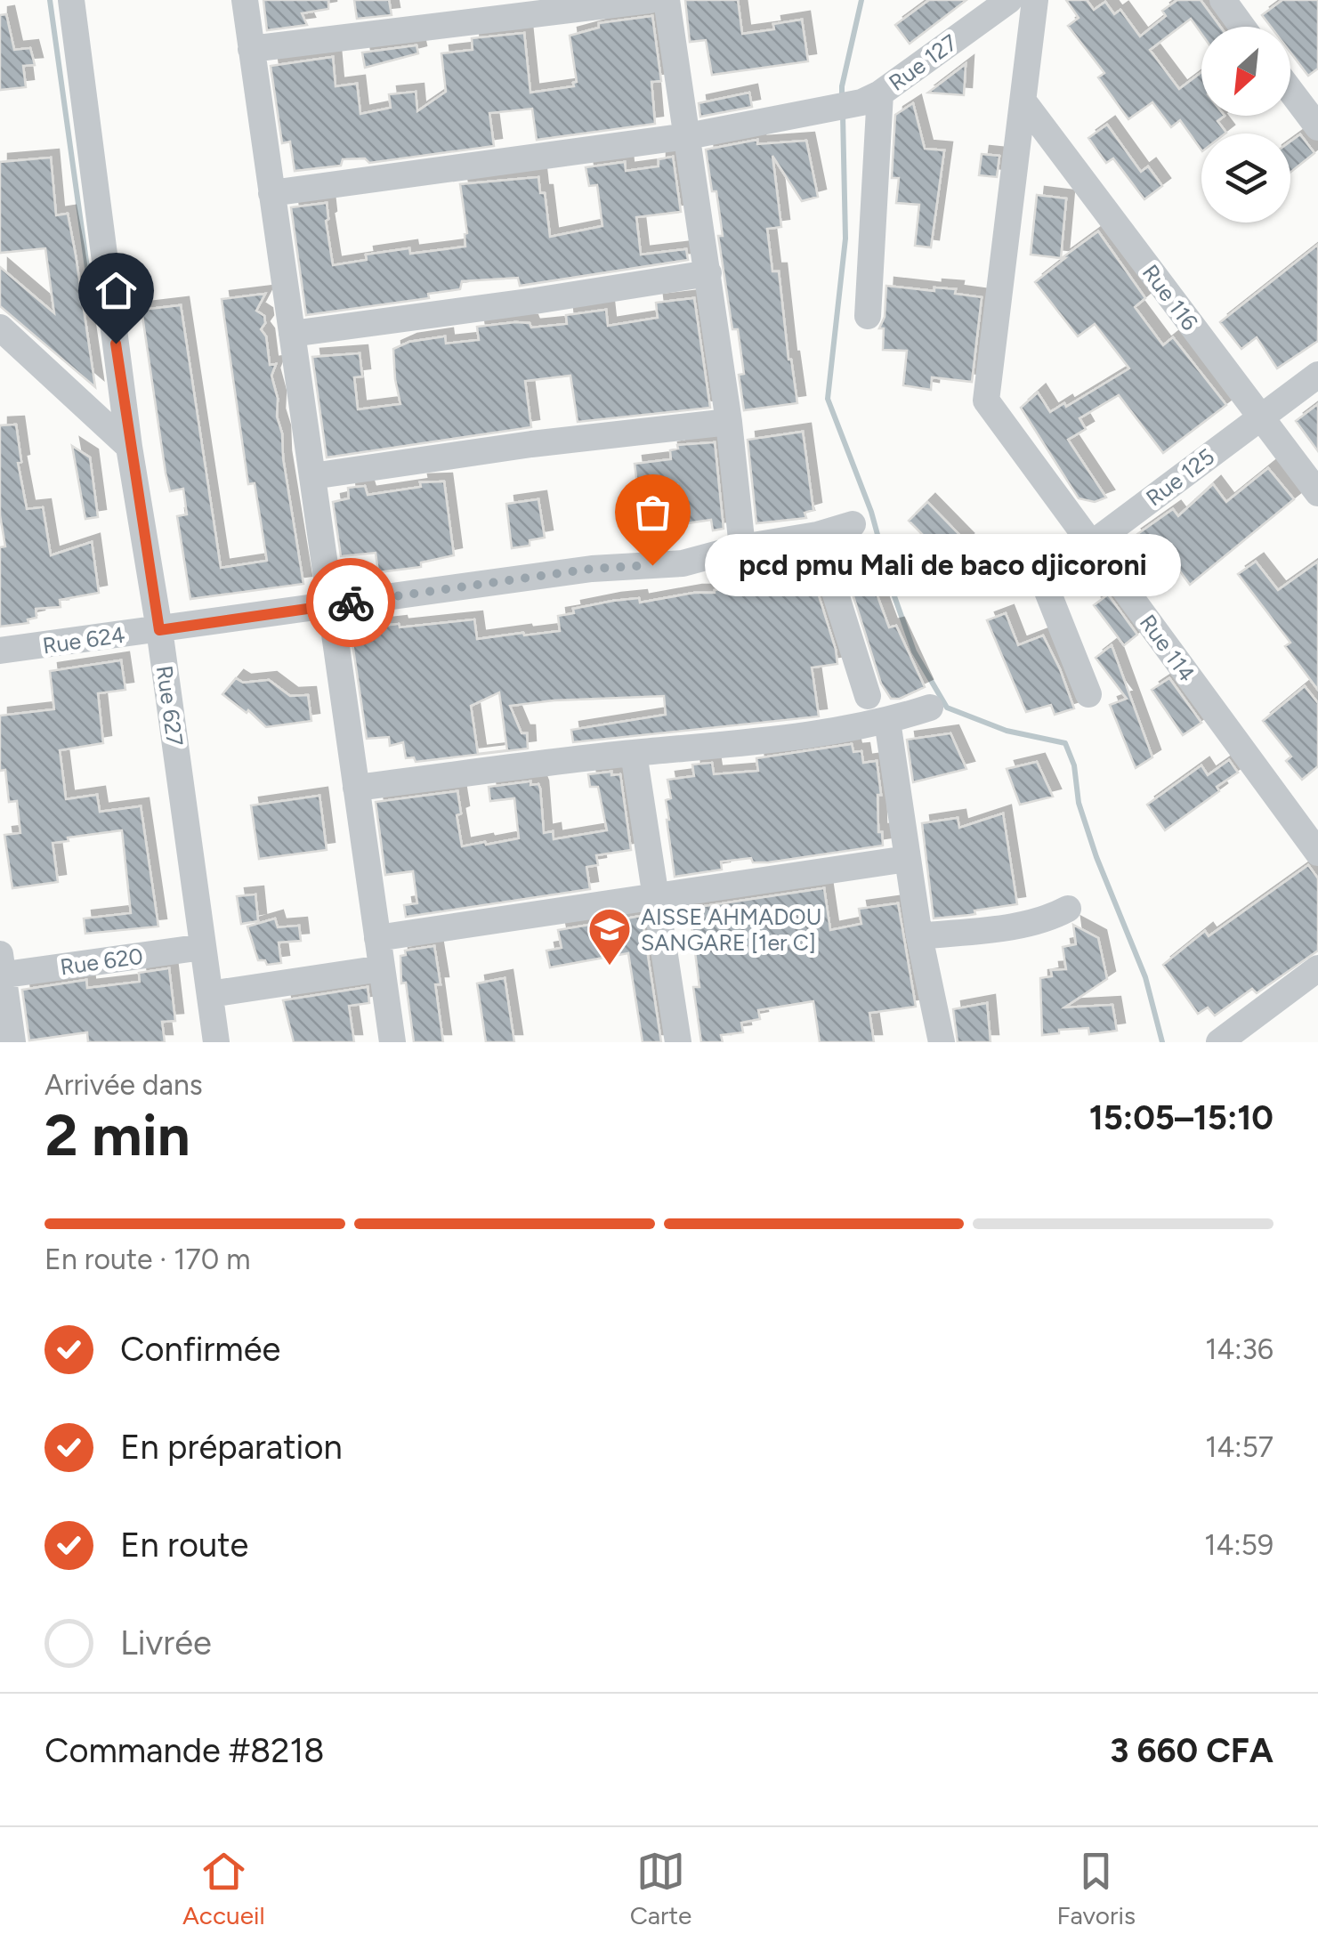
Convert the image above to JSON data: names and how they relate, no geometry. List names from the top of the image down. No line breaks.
{"streets":{"street":["Rue 127","Rue 116","Rue 125","Rue 624","Rue 114","Rue 627","Rue 620"]},"crossings":[["Rue 116","Rue 125"],["Rue 116","Rue 114"],["Rue 125","Rue 114"],["Rue 624","Rue 627"],["Rue 627","Rue 620"]],"places":{"other":["pcd pmu Mali de baco djicoroni"],"school or university":["AISSE AHMADOU SANGARE [1er C]"]},"north":"bottom left","page":{"bubble":"pcd pmu Mali de baco djicoroni","heading":["2 min","Arrivée dans","15:05–15:10"],"panel":["Commande #8218","3 660 CFA"],"bar":"En route · 170 m","list":[["Confirmée","14:36"],["En préparation","14:57"],["En route","14:59"],"Livrée"],"tabs":["Accueil","Carte","Favoris"]}}
